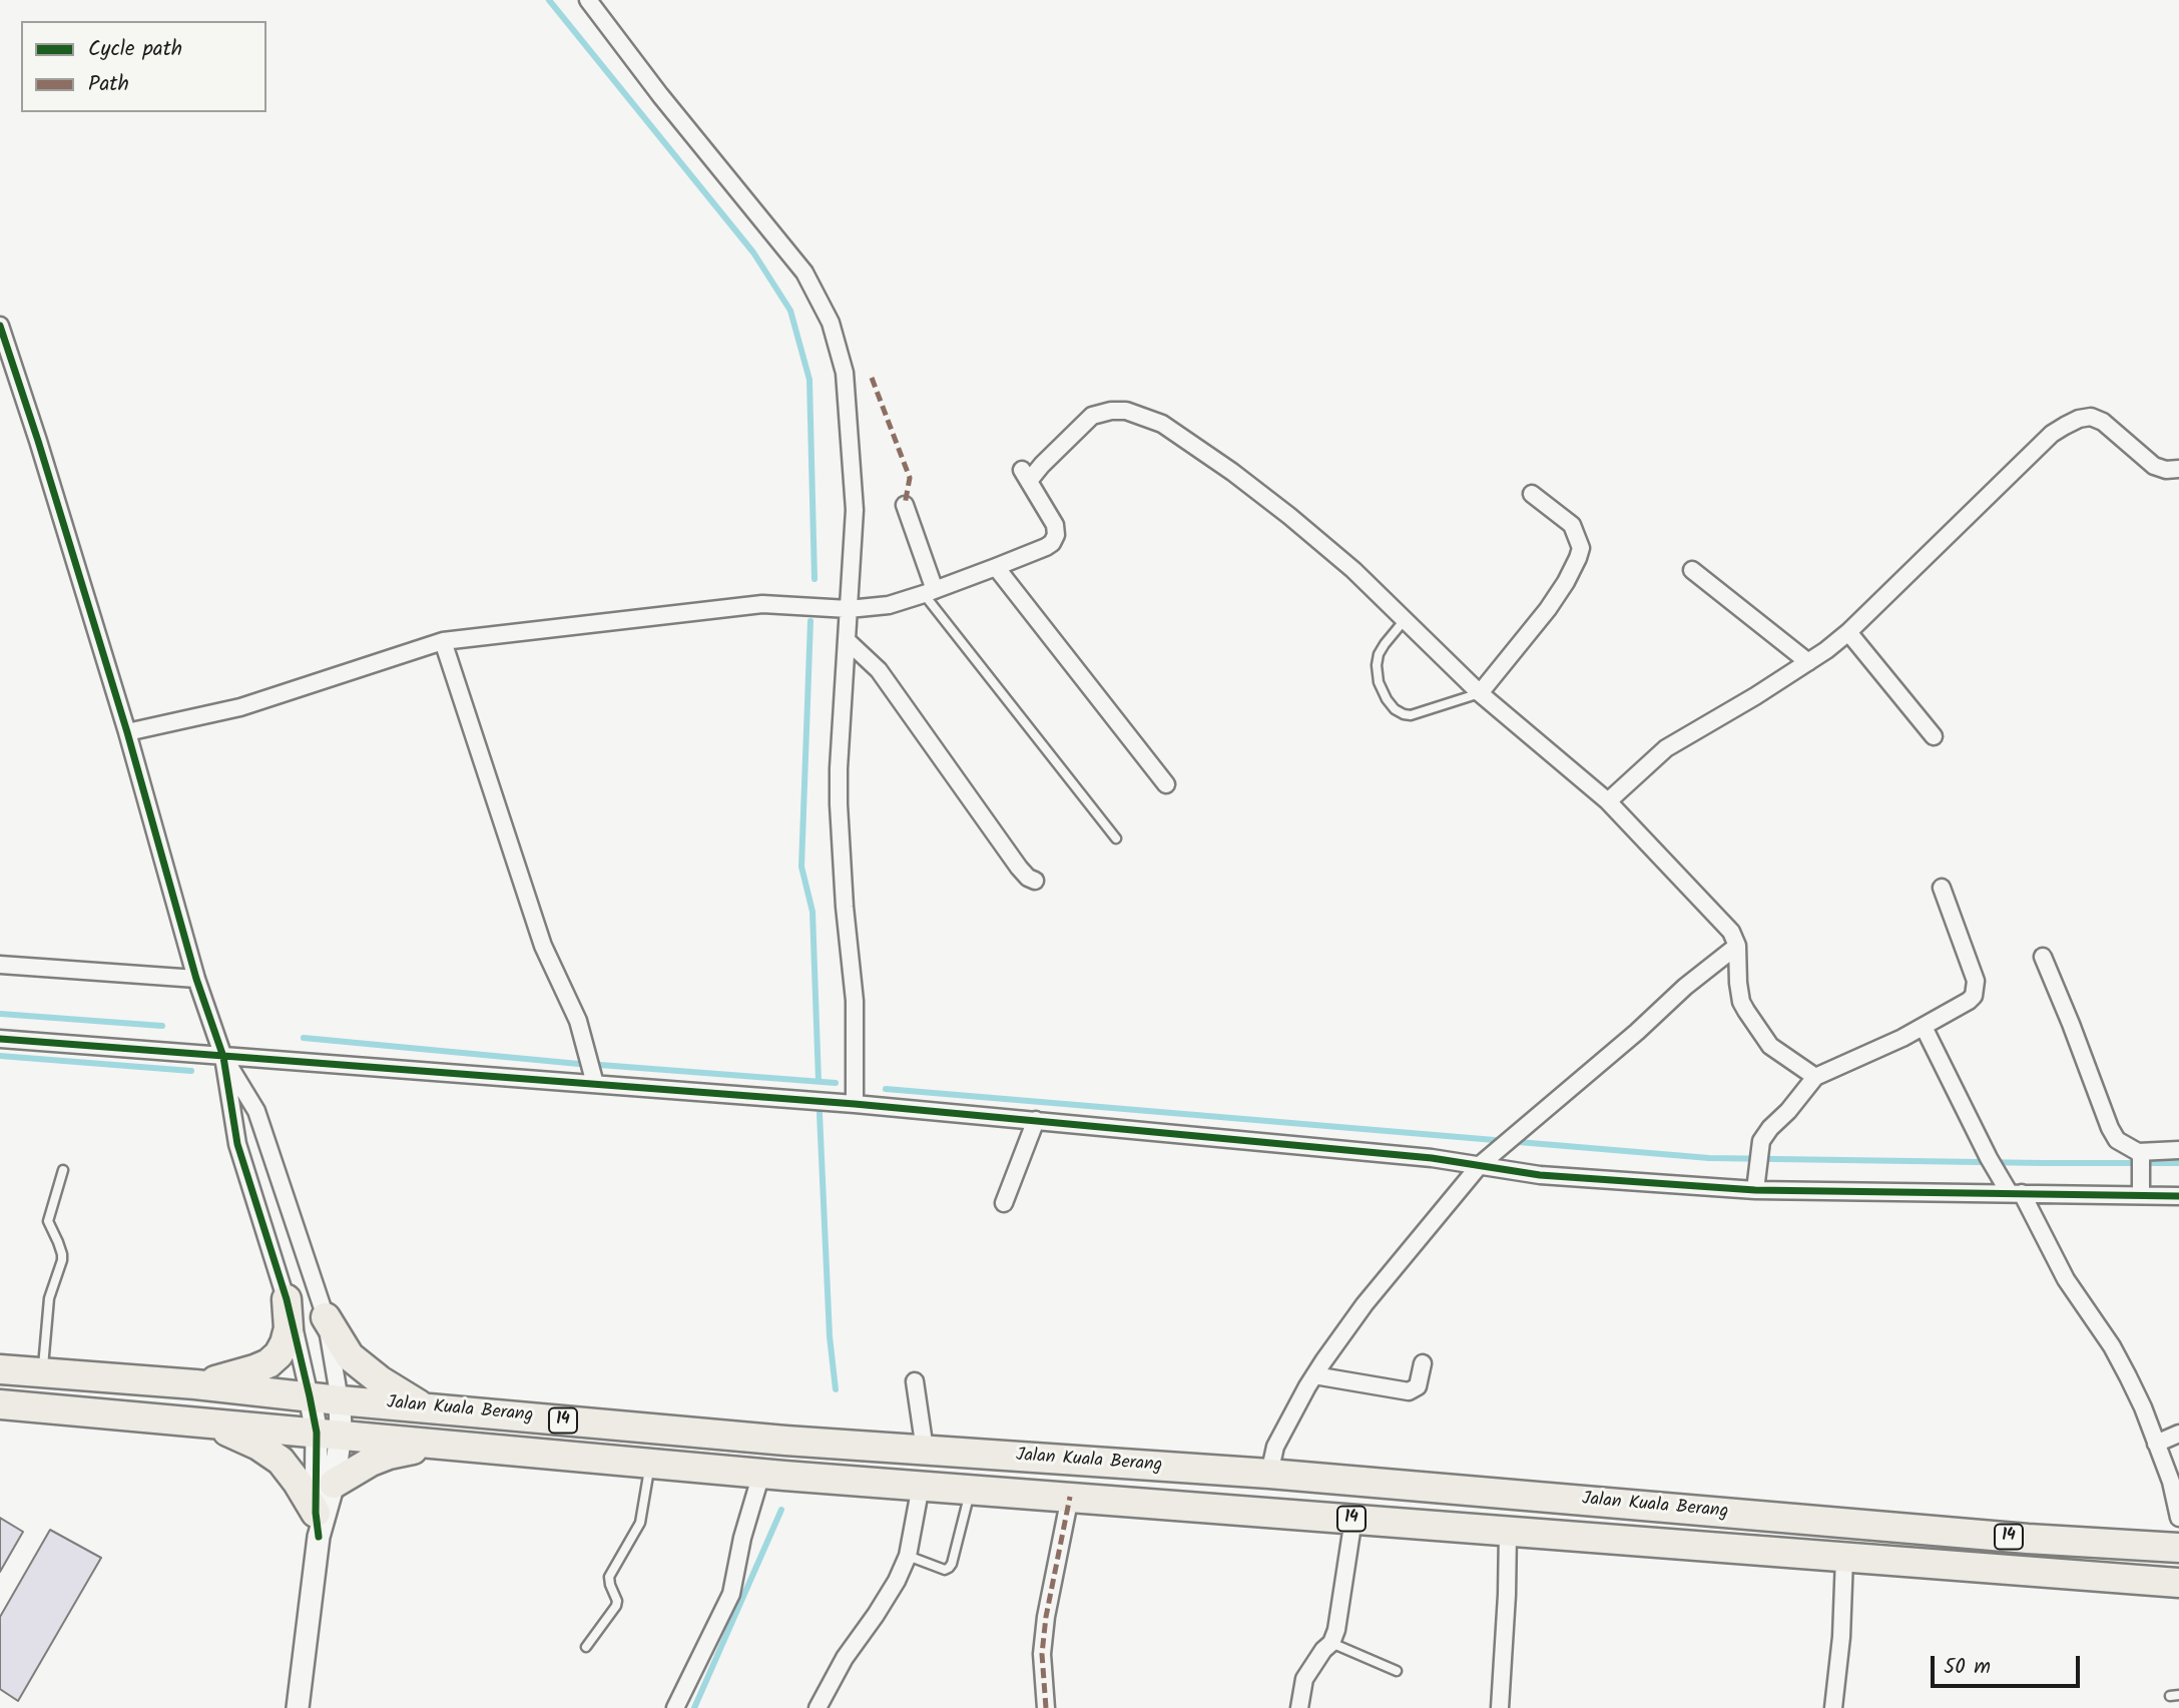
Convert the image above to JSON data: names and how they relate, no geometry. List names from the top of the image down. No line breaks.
{"streets":{"highway":["Jalan Kuala Berang","14"]},"legend":["Cycle path","Path"],"scale_bar":"50 m"}
